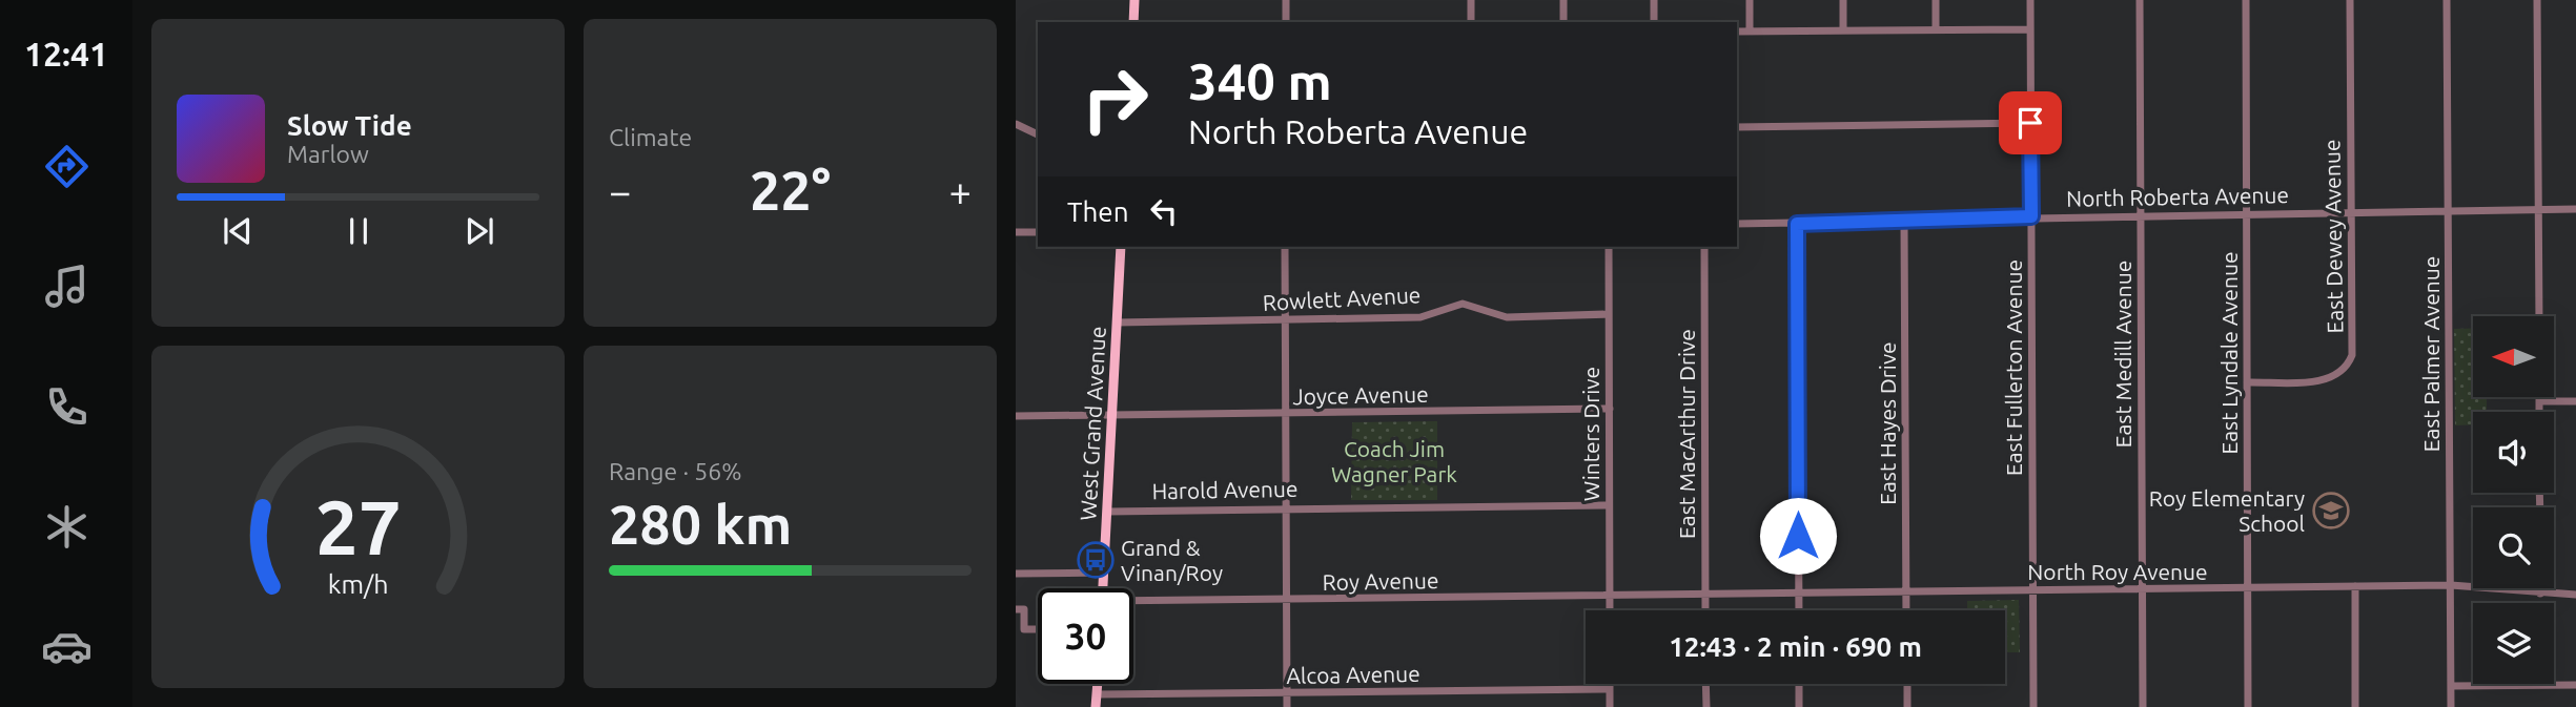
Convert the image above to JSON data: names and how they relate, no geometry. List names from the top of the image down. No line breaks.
{"streets":{"main road":["West Grand Avenue"],"street":["North Roberta Avenue","East Dewey Avenue","Rowlett Avenue","East Lyndale Avenue","East Medill Avenue","East Palmer Avenue","East Fullerton Avenue","Joyce Avenue","East Hayes Drive","Winters Drive","East MacArthur Drive","Harold Avenue","North Roy Avenue","Roy Avenue","Alcoa Avenue"]},"crossings":[["North Roberta Avenue","East Dewey Avenue"],["North Roberta Avenue","East Lyndale Avenue"],["North Roberta Avenue","East Medill Avenue"],["North Roberta Avenue","East Palmer Avenue"],["North Roberta Avenue","East Fullerton Avenue"],["North Roberta Avenue","East Hayes Drive"],["East Dewey Avenue","East Lyndale Avenue"],["Rowlett Avenue","West Grand Avenue"],["Rowlett Avenue","Winters Drive"],["East Lyndale Avenue","North Roy Avenue"],["East Medill Avenue","North Roy Avenue"],["East Palmer Avenue","North Roy Avenue"],["East Fullerton Avenue","North Roy Avenue"],["Joyce Avenue","West Grand Avenue"],["Joyce Avenue","Winters Drive"],["West Grand Avenue","Harold Avenue"],["East Hayes Drive","North Roy Avenue"],["Winters Drive","Harold Avenue"],["Winters Drive","Roy Avenue"],["East MacArthur Drive","North Roy Avenue"],["North Roy Avenue","Roy Avenue"]],"parks":["Coach Jim Wagner Park"],"places":{"school or university":["Roy Elementary School"],"bus stop":["Grand & Vinan/Roy"]},"north":"left","page":{"tabs":"12:41","tile":["Climate",["Range · 56%","280 km"]],"turn":["340 m","North Roberta Avenue"],"song":["Slow Tide","Marlow"],"heat":["−","22°","+"],"then":"Then","limit":"30","trip":"12:43 · 2 min · 690 m","gauge":["27","km/h"]}}
